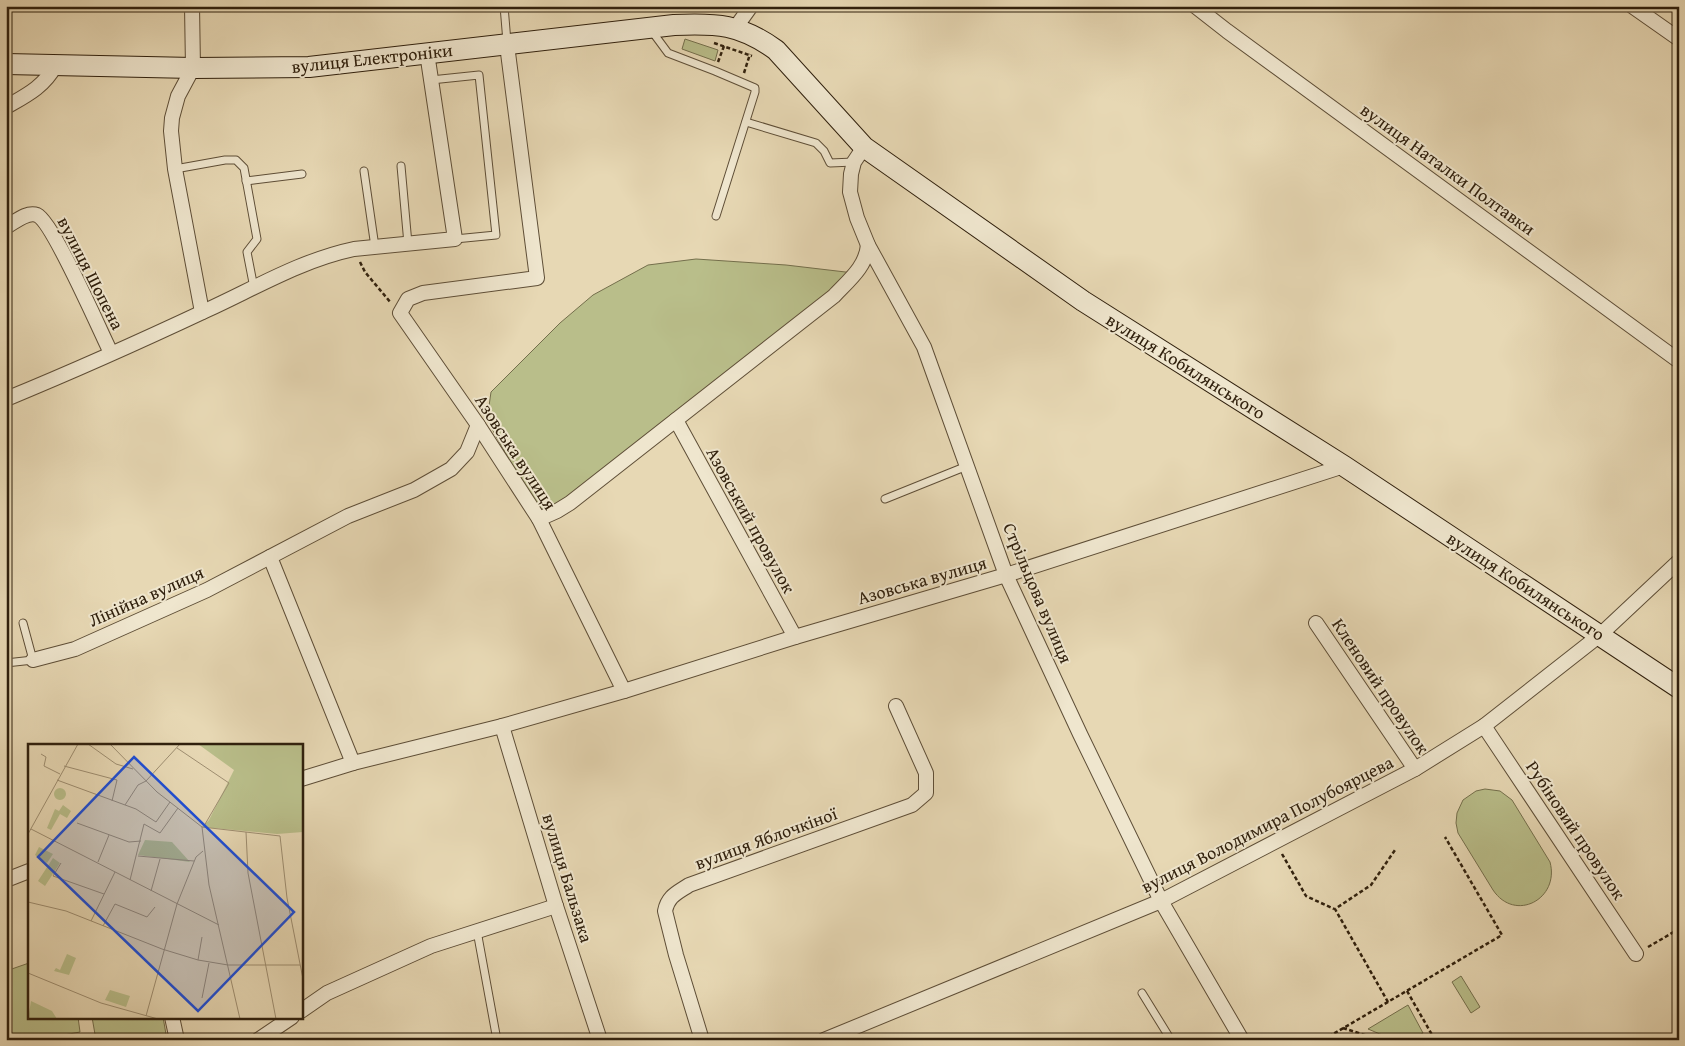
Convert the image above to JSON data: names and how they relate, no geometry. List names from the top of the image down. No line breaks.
{"streets":{"main road":["вулиця Електроніки","вулиця Кобилянського"],"street":["вулиця Наталки Полтавки","вулиця Шопена","Азовська вулиця","Азовський провулок","Стрільцова вулиця","Лінійна вулиця","Кленовий провулок","вулиця Володимира Полубоярцева","Рубіновий провулок","вулиця Яблочкіної","вулиця Бальзака"]},"crossings":[["вулиця Електроніки","вулиця Кобилянського"],["вулиця Кобилянського","Азовська вулиця"],["вулиця Кобилянського","Стрільцова вулиця"],["вулиця Кобилянського","вулиця Володимира Полубоярцева"],["Азовська вулиця","Азовський провулок"],["Азовська вулиця","Стрільцова вулиця"],["Азовська вулиця","Лінійна вулиця"],["Азовська вулиця","вулиця Бальзака"],["Стрільцова вулиця","вулиця Володимира Полубоярцева"],["Кленовий провулок","вулиця Володимира Полубоярцева"],["вулиця Володимира Полубоярцева","Рубіновий провулок"]]}
